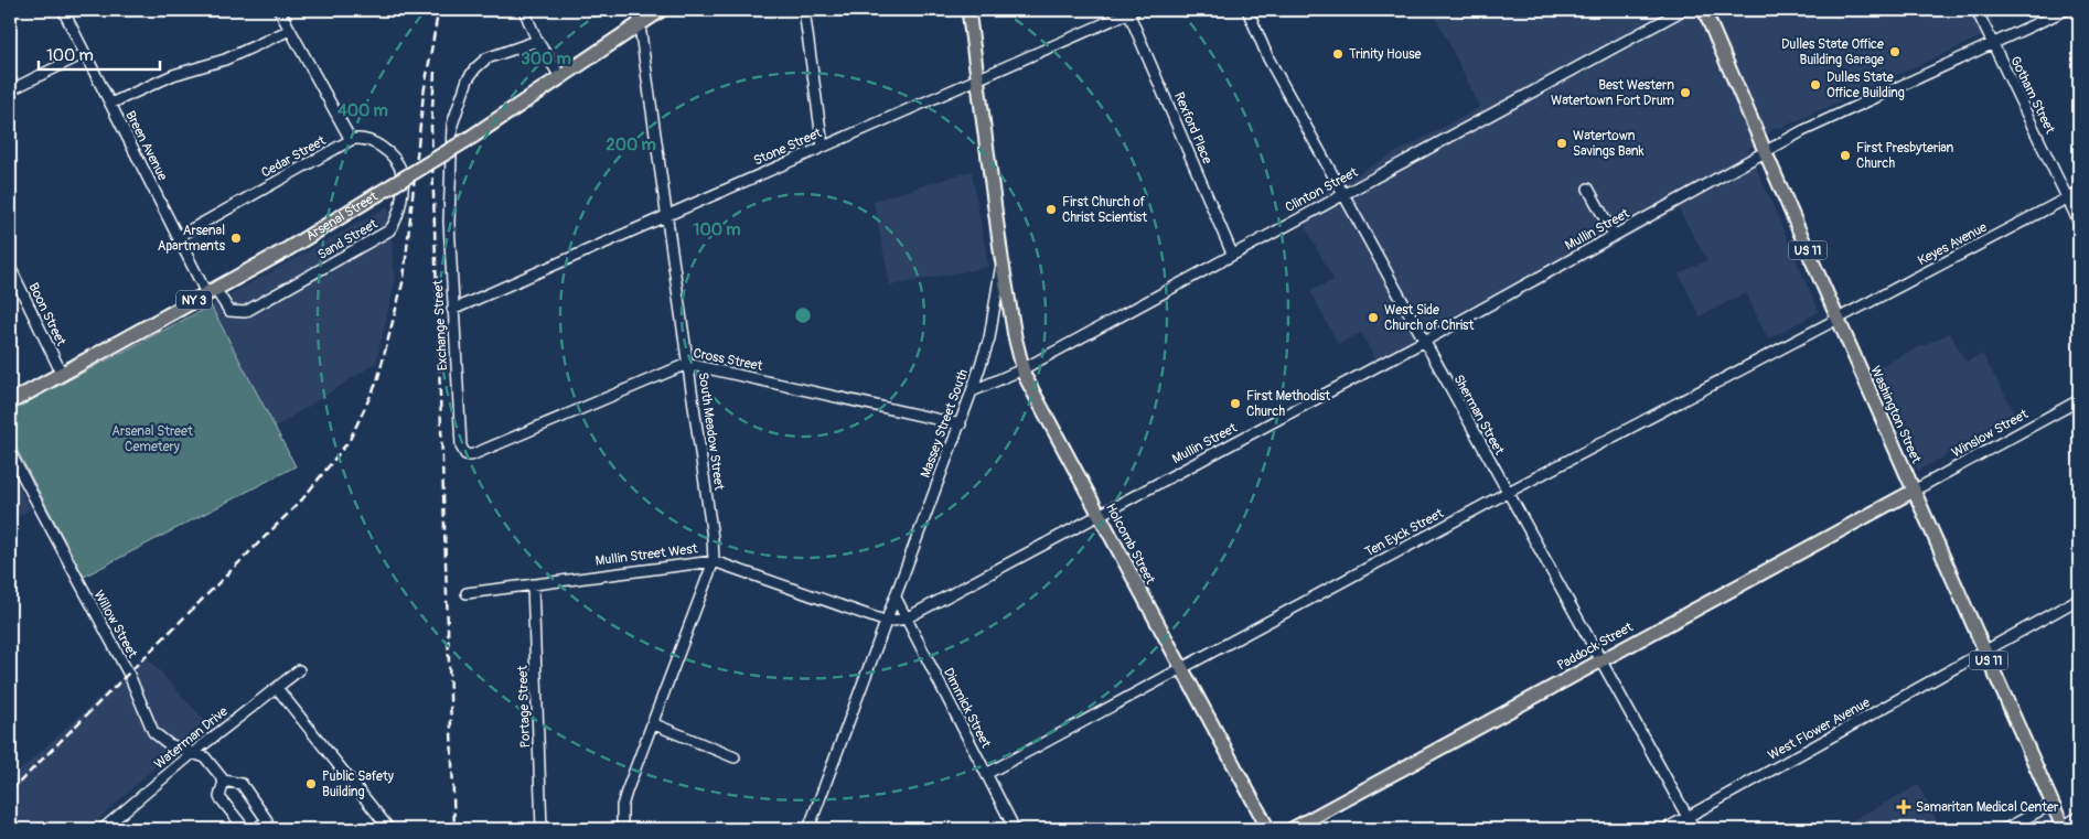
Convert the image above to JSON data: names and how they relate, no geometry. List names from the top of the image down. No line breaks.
{"streets":{"highway":["Arsenal Street","NY 3"],"main road":["US 11","Washington Street","Massey Street South","Holcomb Street","Paddock Street"],"street":["Gotham Street","Rexford Place","Breen Avenue","Stone Street","Cedar Street","Clinton Street","Mullin Street","Sand Street","Keyes Avenue","Boon Street","Exchange Street","Cross Street","Sherman Street","South Meadow Street","Winslow Street","Ten Eyck Street","Mullin Street West","Willow Street","Portage Street","Dimmick Street","West Flower Avenue","Waterman Drive"]},"crossings":[["Gotham Street","Mullin Street"],["Gotham Street","Keyes Avenue"],["Rexford Place","Stone Street"],["Rexford Place","Clinton Street"],["Breen Avenue","Cedar Street"],["Breen Avenue","Arsenal Street"],["Breen Avenue","Sand Street"],["Stone Street","Exchange Street"],["Stone Street","Massey Street South"],["Stone Street","South Meadow Street"],["Cedar Street","Sand Street"],["Clinton Street","Sherman Street"],["Clinton Street","Massey Street South"],["Clinton Street","Holcomb Street"],["Arsenal Street","Sand Street"],["Arsenal Street","Boon Street"],["Arsenal Street","South Meadow Street"],["Mullin Street","Sherman Street"],["Mullin Street","Washington Street"],["Mullin Street","Massey Street South"],["Mullin Street","Holcomb Street"],["Mullin Street","Mullin Street West"],["Mullin Street","Dimmick Street"],["Keyes Avenue","Washington Street"],["Keyes Avenue","Ten Eyck Street"],["Exchange Street","Cross Street"],["Cross Street","Massey Street South"],["Cross Street","South Meadow Street"],["Sherman Street","Ten Eyck Street"],["Sherman Street","Paddock Street"],["Sherman Street","West Flower Avenue"],["Washington Street","Winslow Street"],["Washington Street","Ten Eyck Street"],["Washington Street","Paddock Street"],["Washington Street","West Flower Avenue"],["Massey Street South","Holcomb Street"],["Massey Street South","Mullin Street West"],["Massey Street South","Dimmick Street"],["South Meadow Street","Mullin Street West"],["Winslow Street","Paddock Street"],["Ten Eyck Street","Holcomb Street"],["Ten Eyck Street","Dimmick Street"],["Mullin Street West","Portage Street"],["Willow Street","Waterman Drive"]],"parks":["Arsenal Street Cemetery"],"places":{"other":["Dulles State Office Building Garage","Trinity House","Dulles State Office Building","Best Western Watertown Fort Drum","Watertown Savings Bank","First Presbyterian Church","First Church of Christ Scientist","Arsenal Apartments","West Side Church of Christ","First Methodist Church","Public Safety Building"],"health":["Samaritan Medical Center"]},"scale_bar":"100 m","rings":["300 m","400 m","200 m","100 m"]}
